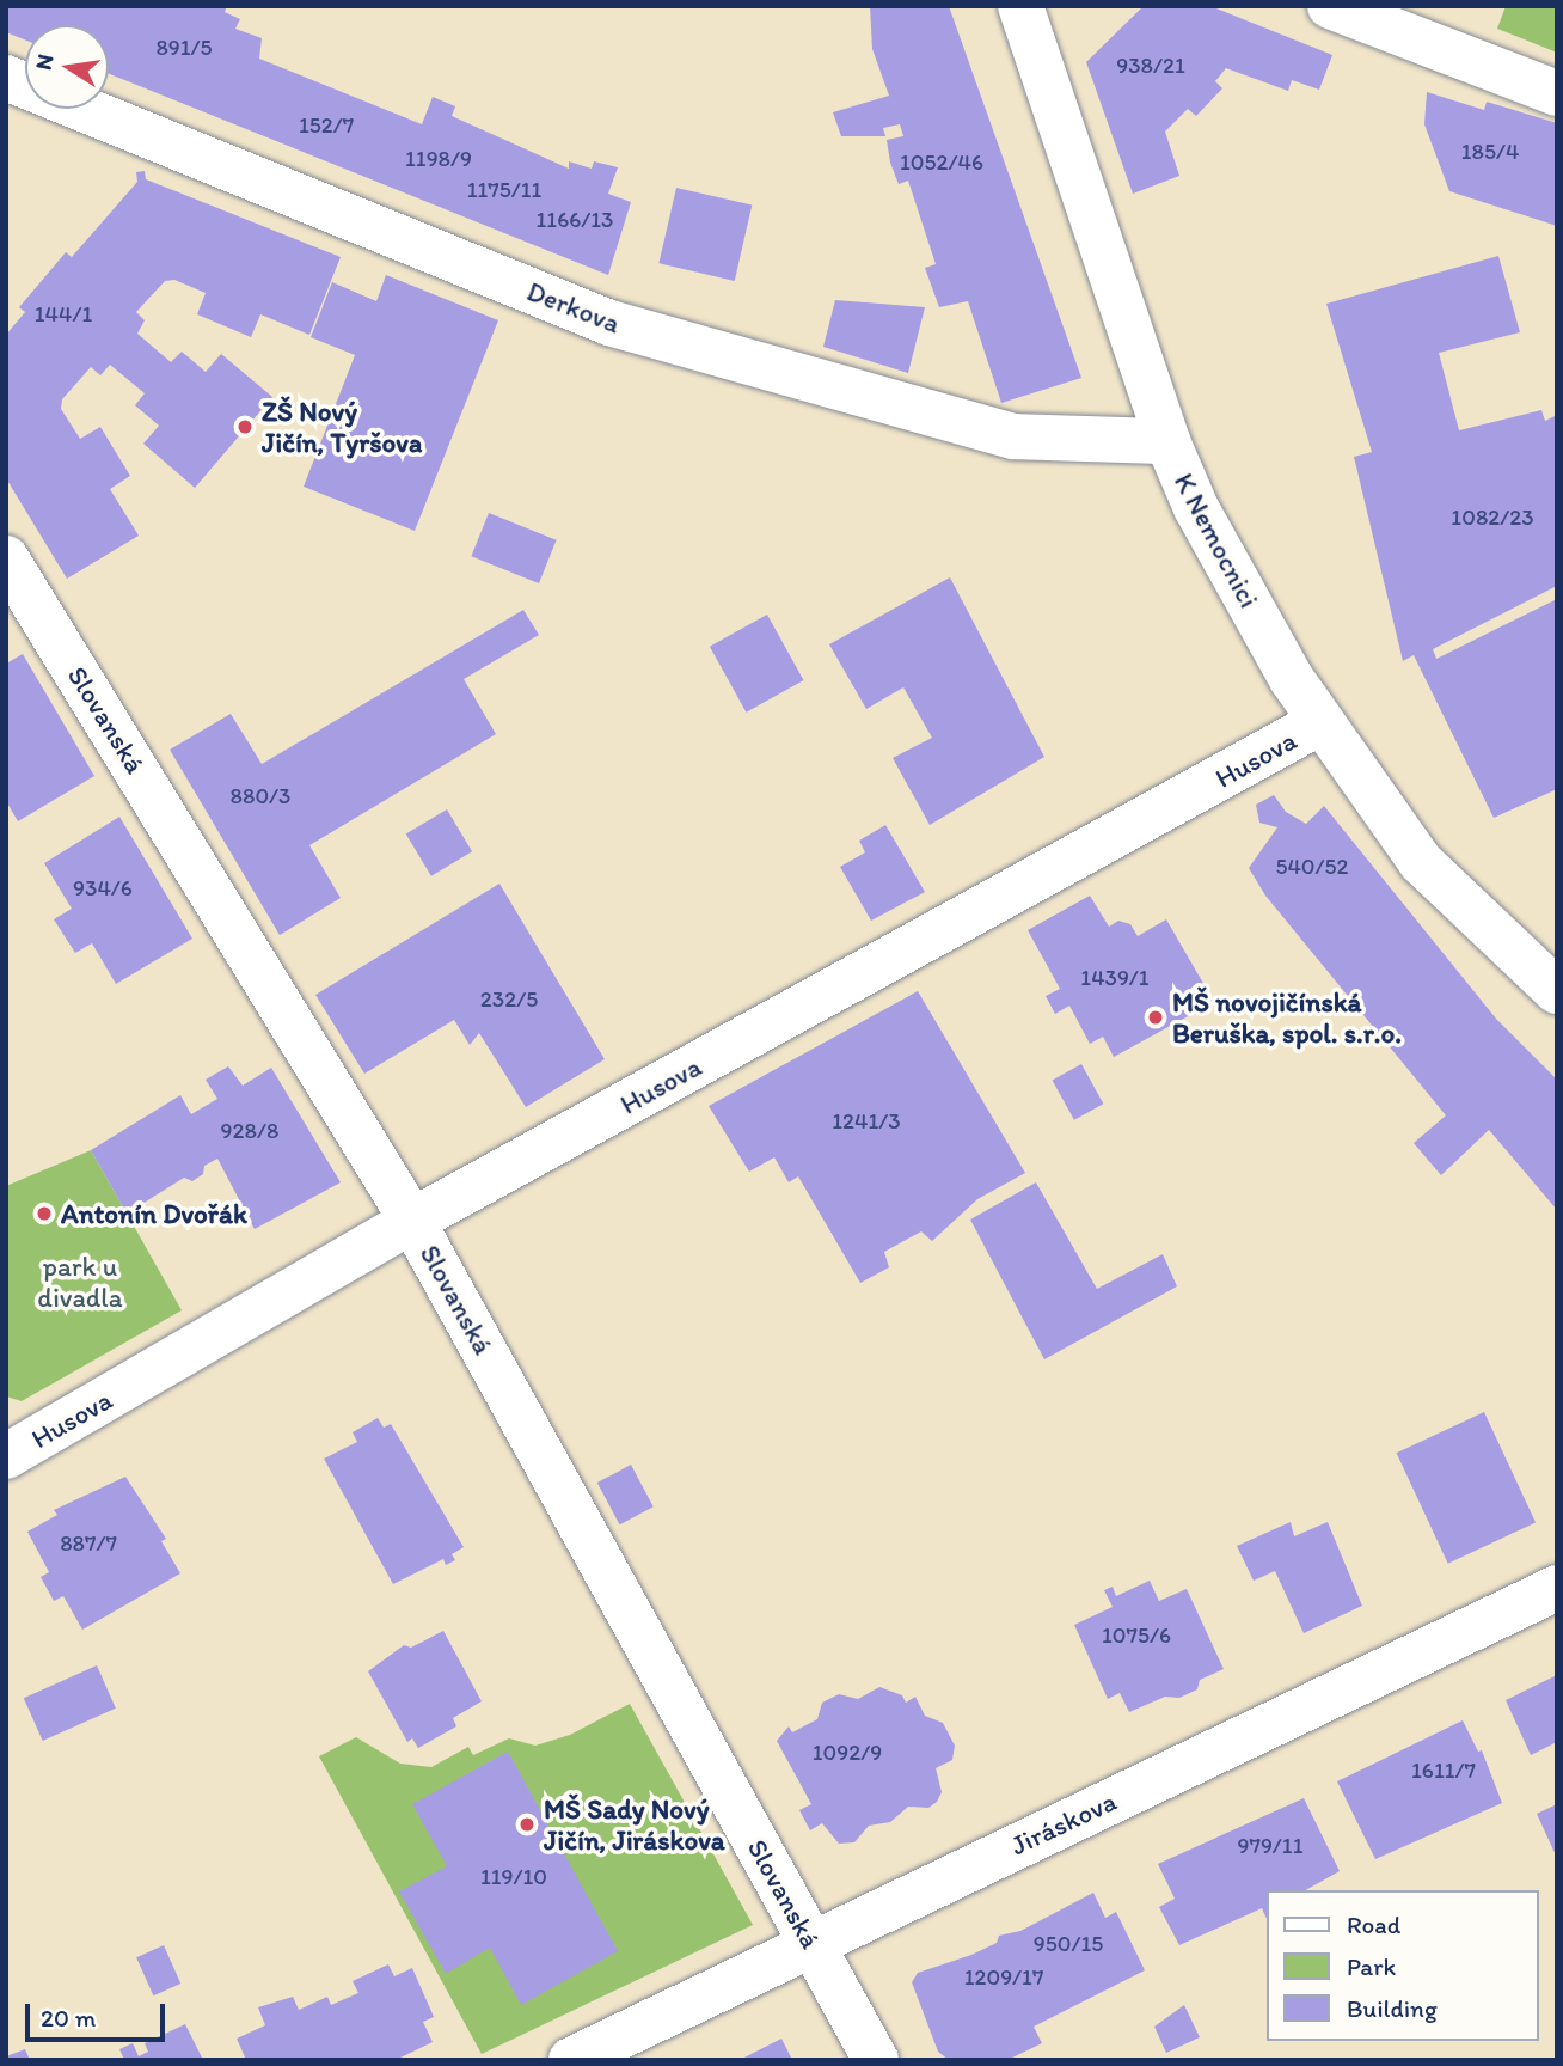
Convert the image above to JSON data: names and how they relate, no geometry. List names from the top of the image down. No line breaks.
{"streets":{"street":["Derkova","K Nemocnici","Slovanská","Husova","Jiráskova"]},"crossings":[["Derkova","K Nemocnici"],["K Nemocnici","Husova"],["Slovanská","Husova"],["Slovanská","Jiráskova"]],"parks":["park u divadla"],"places":["ZŠ Nový Jičín, Tyršova","MŠ novojičínská Beruška, spol. s.r.o.","Antonín Dvořák","MŠ Sady Nový Jičín, Jiráskova"],"house_numbers":["891/5","938/21","152/7","185/4","1198/9","1052/46","1175/11","1166/13","144/1","1082/23","880/3","540/52","934/6","1439/1","232/5","1241/3","928/8","887/7","1075/6","1092/9","1611/7","979/11","119/10","950/15","1209/17"],"legend":["Road","Park","Building"],"scale_bar":"20 m","north":"left"}
